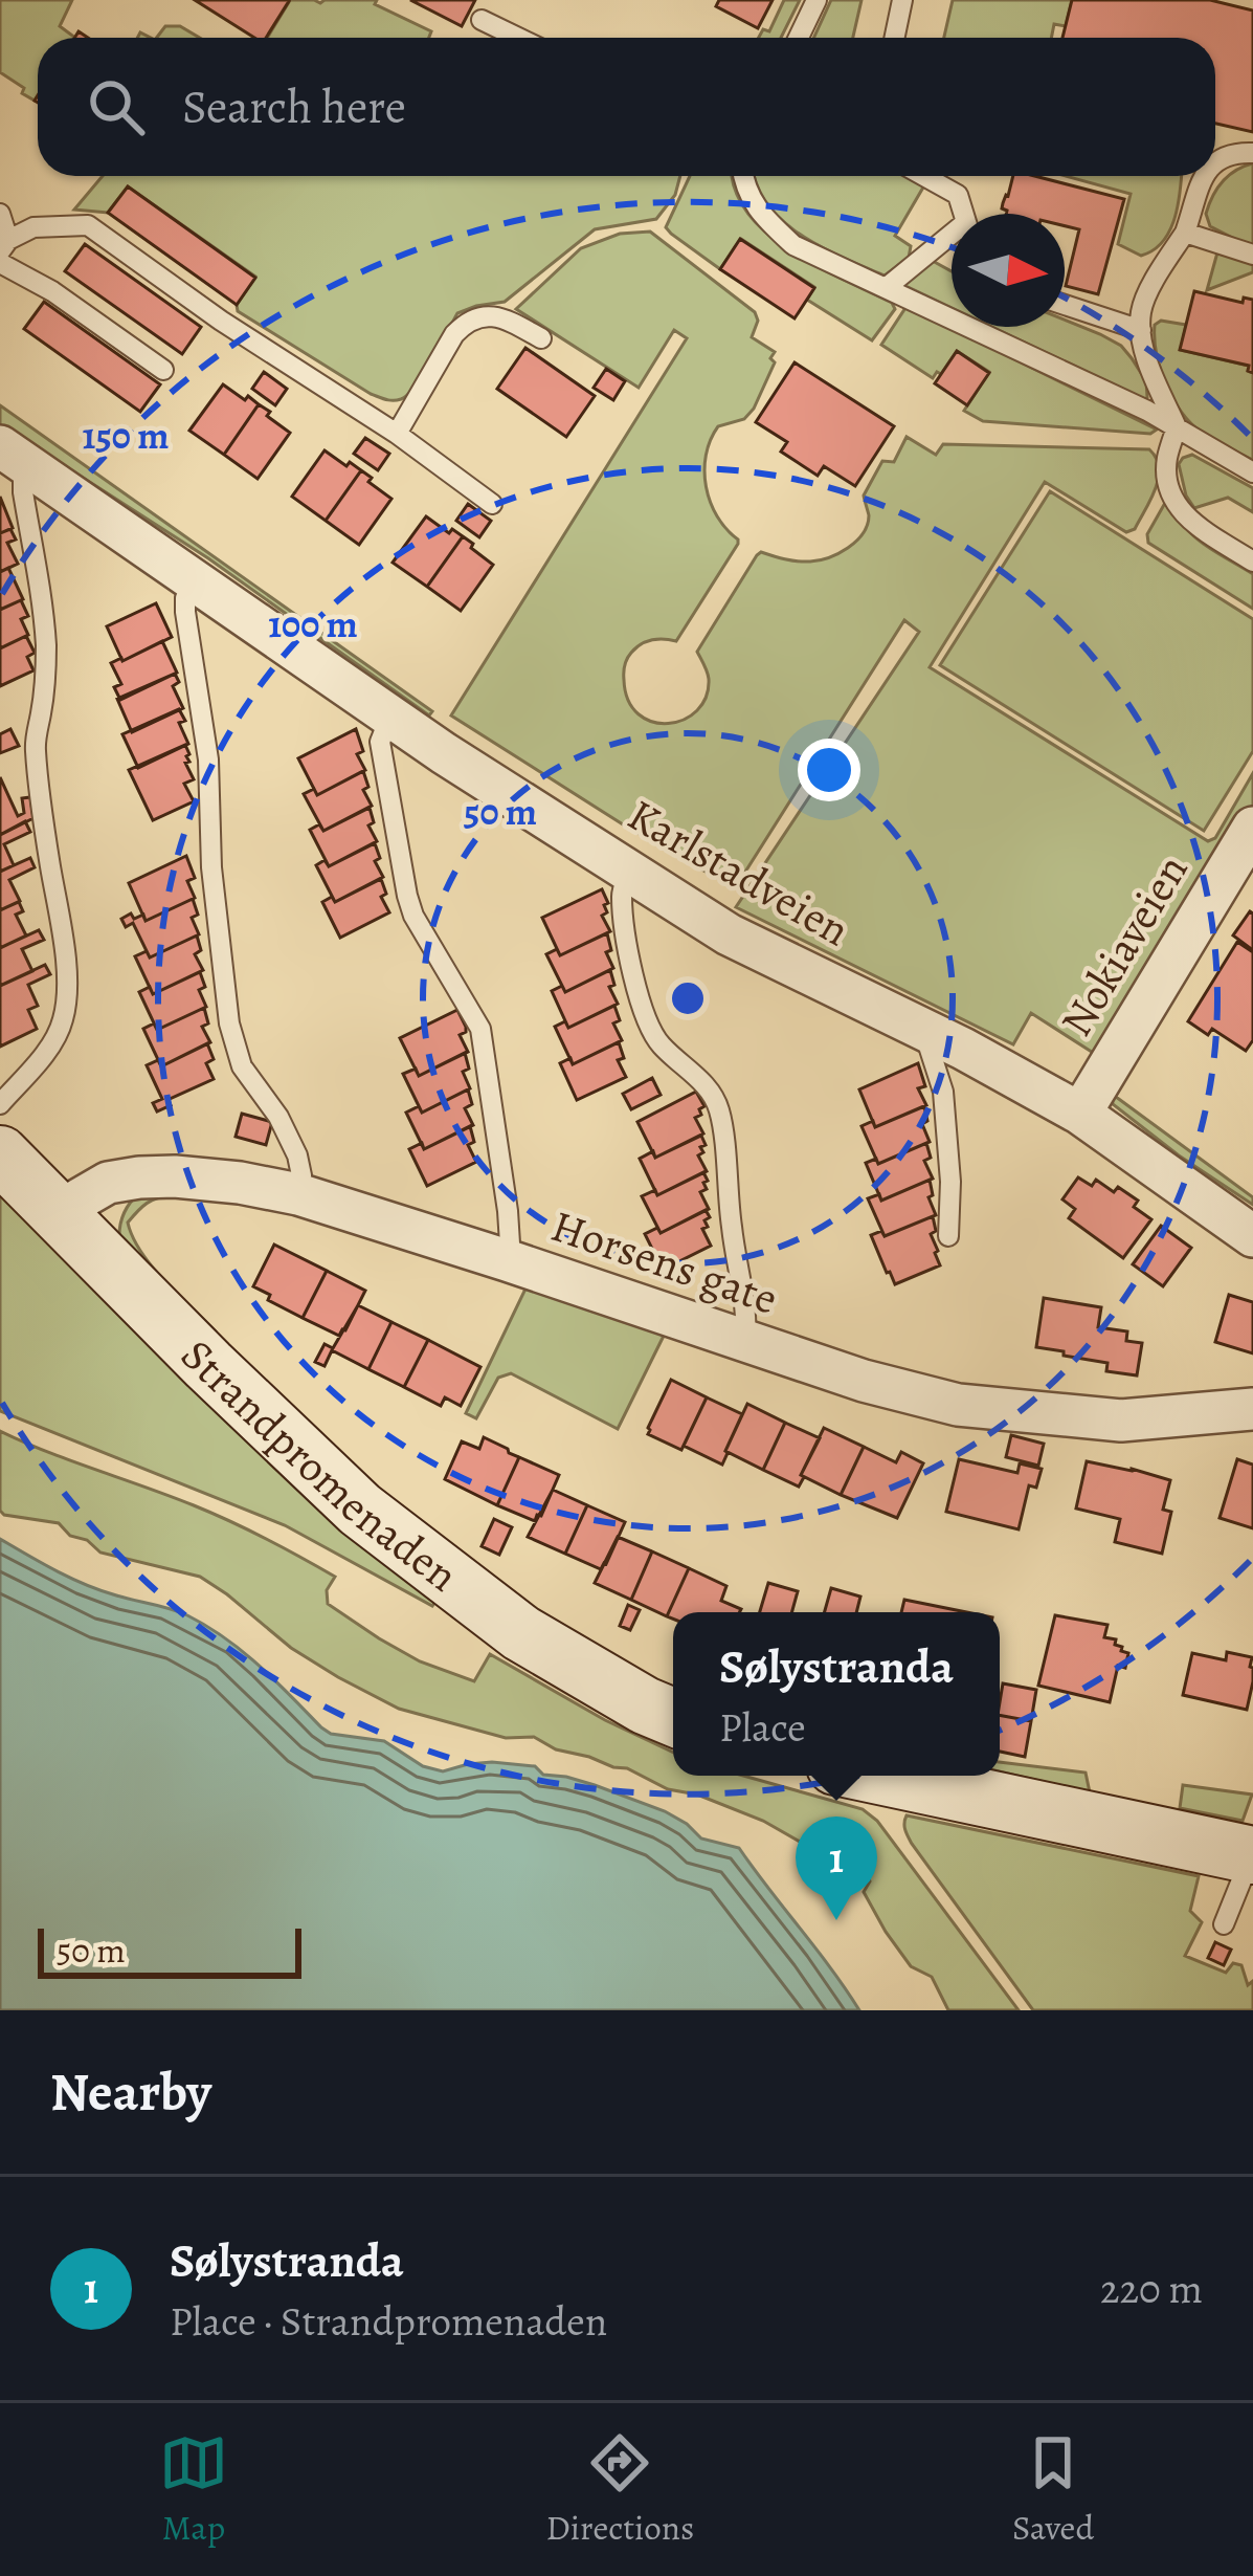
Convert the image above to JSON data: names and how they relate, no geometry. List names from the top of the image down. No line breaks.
{"streets":{"street":["Karlstadveien","Nokiaveien","Horsens gate","Strandpromenaden"]},"crossings":[["Karlstadveien","Nokiaveien"],["Horsens gate","Strandpromenaden"]],"scale_bar":"50 m","north":"right","page":{"search":"Search here","popup":["Sølystranda","Place"],"pins":"1","scale":"50 m","heading":"Nearby","list":[{"mark":"1","name":"Sølystranda","note":"Place · Strandpromenaden","value":"220 m"}],"nav":["Map","Directions","Saved"]},"rings":["150 m","100 m","50 m"]}
